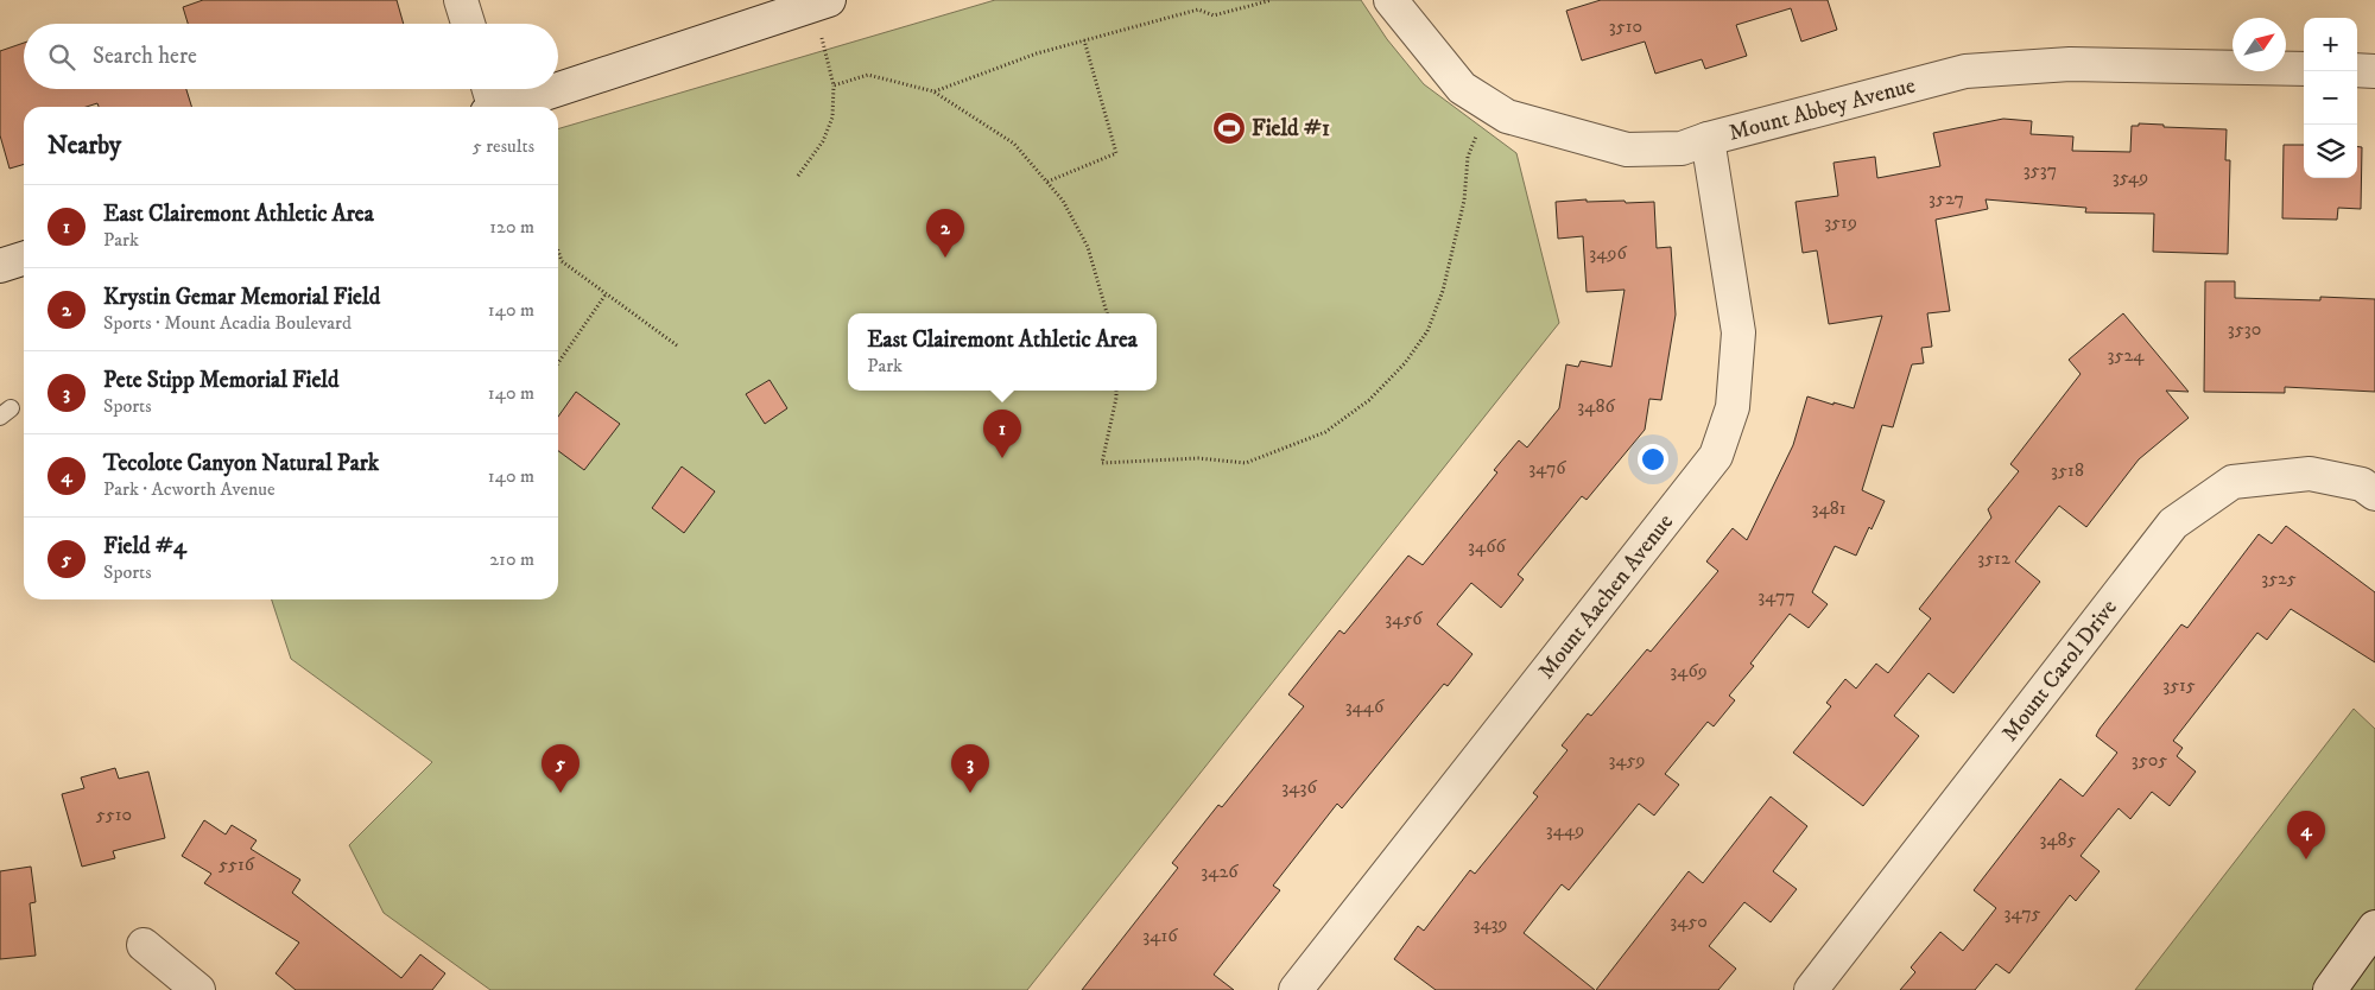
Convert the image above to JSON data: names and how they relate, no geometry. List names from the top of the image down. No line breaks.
{"streets":{"street":["Mount Abbey Avenue","Mount Aachen Avenue","Mount Carol Drive"]},"crossings":[["Mount Abbey Avenue","Mount Aachen Avenue"]],"places":{"sports":["Field #1"]},"house_numbers":["3510","3537","3549","3527","3519","3496","3530","3524","3486","3476","3518","3481","3466","3512","3525","3477","3456","3469","3515","3446","3459","3505","3436","5510","3449","3485","5516","3426","3475","3450","3439","3416"],"north":"top right","page":{"map_buttons":["+","−"],"search":"Search here","heading":["Nearby","5 results"],"list":[{"mark":"1","name":"East Clairemont Athletic Area","note":"Park","value":"120 m"},{"mark":"2","name":"Krystin Gemar Memorial Field","note":"Sports · Mount Acadia Boulevard","value":"140 m"},{"mark":"3","name":"Pete Stipp Memorial Field","note":"Sports","value":"140 m"},{"mark":"4","name":"Tecolote Canyon Natural Park","note":"Park · Acworth Avenue","value":"140 m"},{"mark":"5","name":"Field #4","note":"Sports","value":"210 m"}],"pins":["2","1","3","5","4"],"popup":["East Clairemont Athletic Area","Park"]}}
